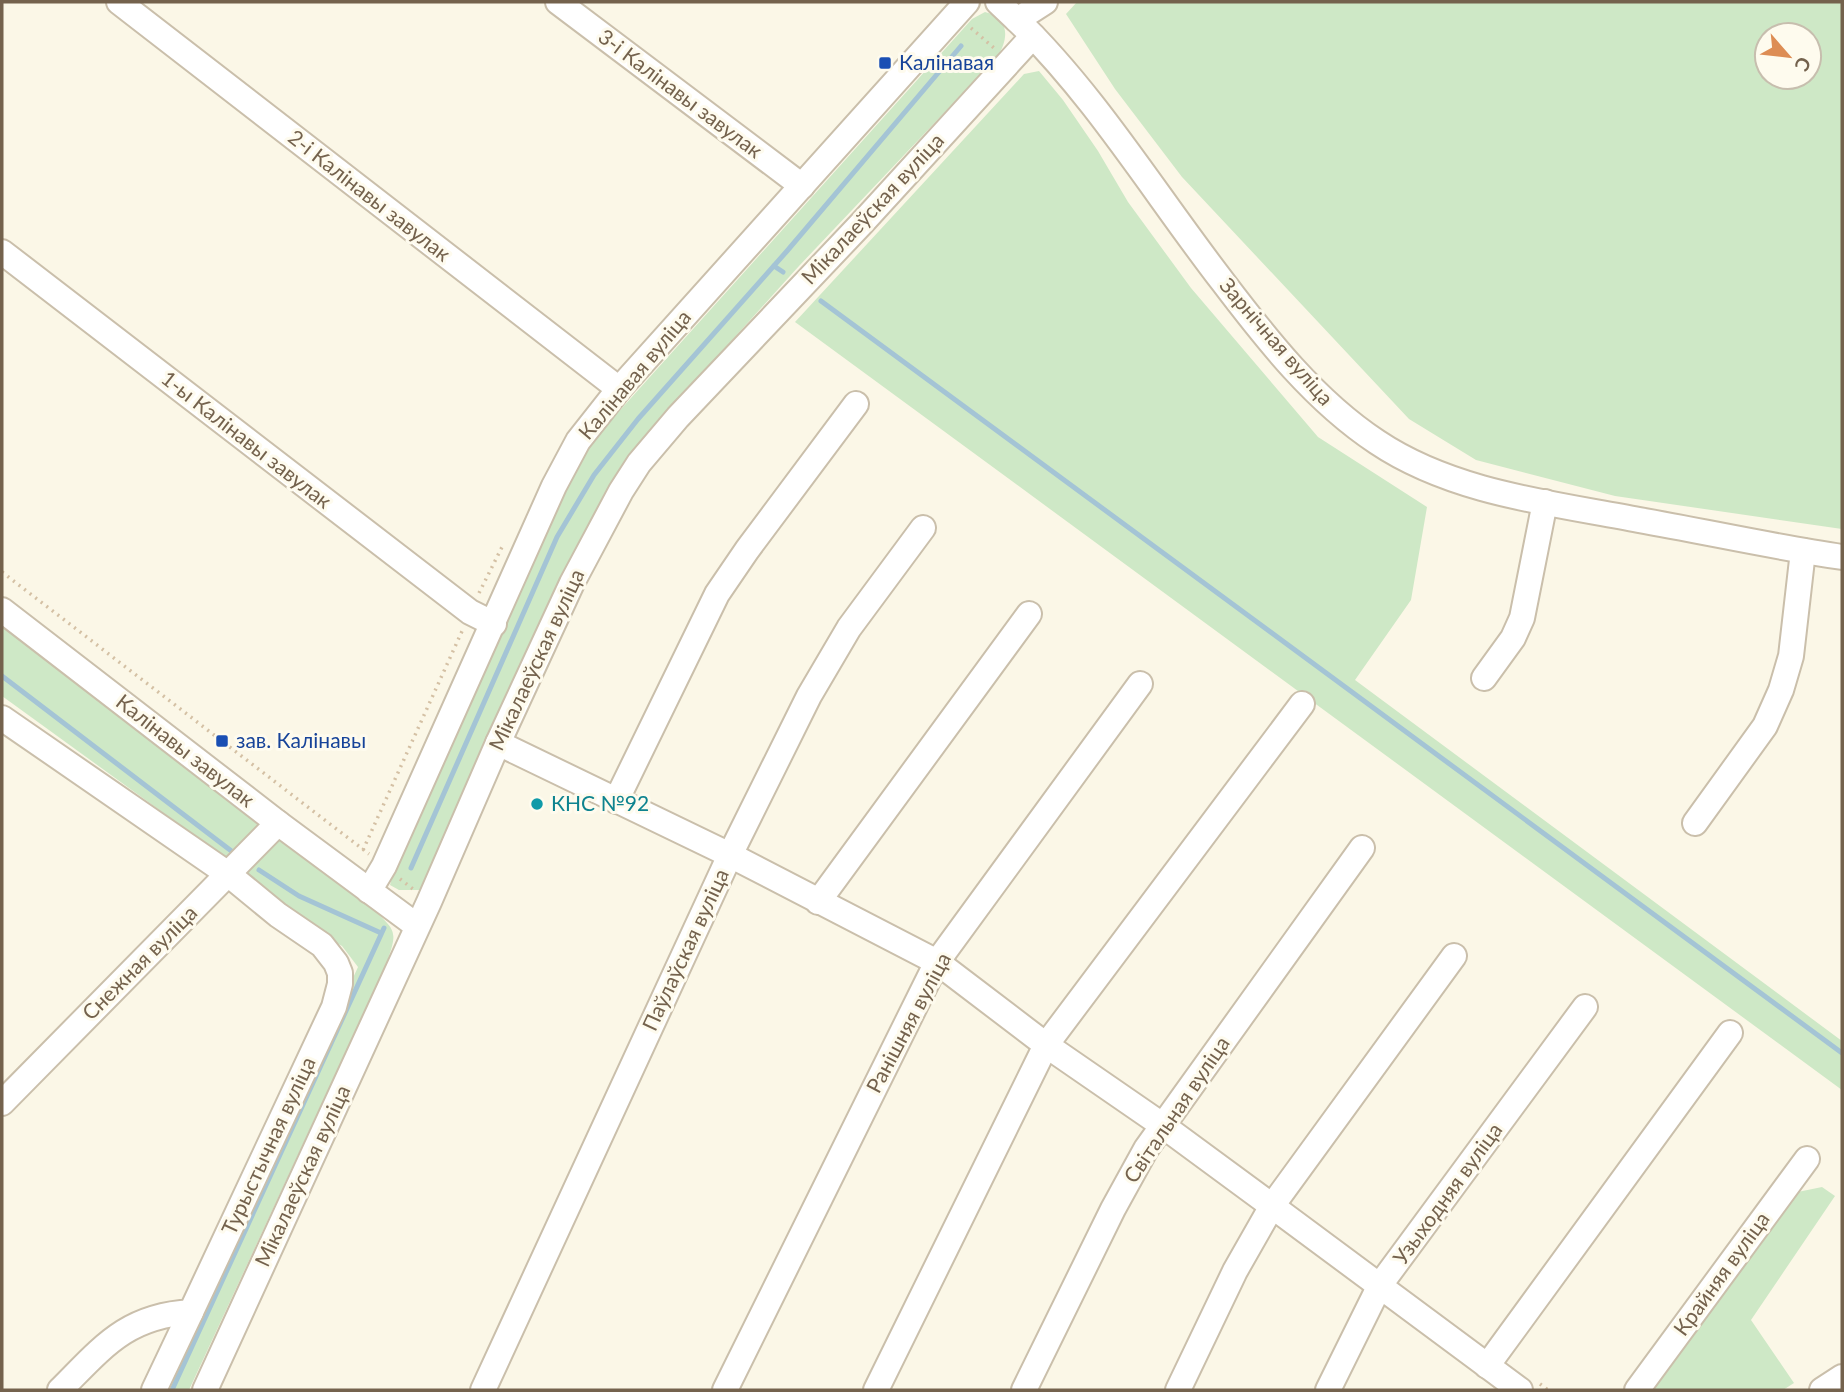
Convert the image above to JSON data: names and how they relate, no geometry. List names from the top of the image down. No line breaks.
{"streets":{"street":["3-і Калінавы завулак","2-і Калінавы завулак","Мікалаеўская вуліца","Зарнічная вуліца","Калінавая вуліца","1-ы Калінавы завулак","Калінавы завулак","Паўлаўская вуліца","Снежная вуліца","Ранішняя вуліца","Світальная вуліца","Турыстычная вуліца","Узыходняя вуліца","Крайняя вуліца"]},"crossings":[["3-і Калінавы завулак","Калінавая вуліца"],["2-і Калінавы завулак","Калінавая вуліца"],["Мікалаеўская вуліца","Зарнічная вуліца"],["Мікалаеўская вуліца","Калінавы завулак"],["Калінавая вуліца","1-ы Калінавы завулак"],["Калінавая вуліца","Калінавы завулак"],["Калінавы завулак","Снежная вуліца"],["Снежная вуліца","Турыстычная вуліца"]],"places":{"transit":["Калінавая","зав. Калінавы"],"other":["КНС №92"]},"north":"bottom right"}
